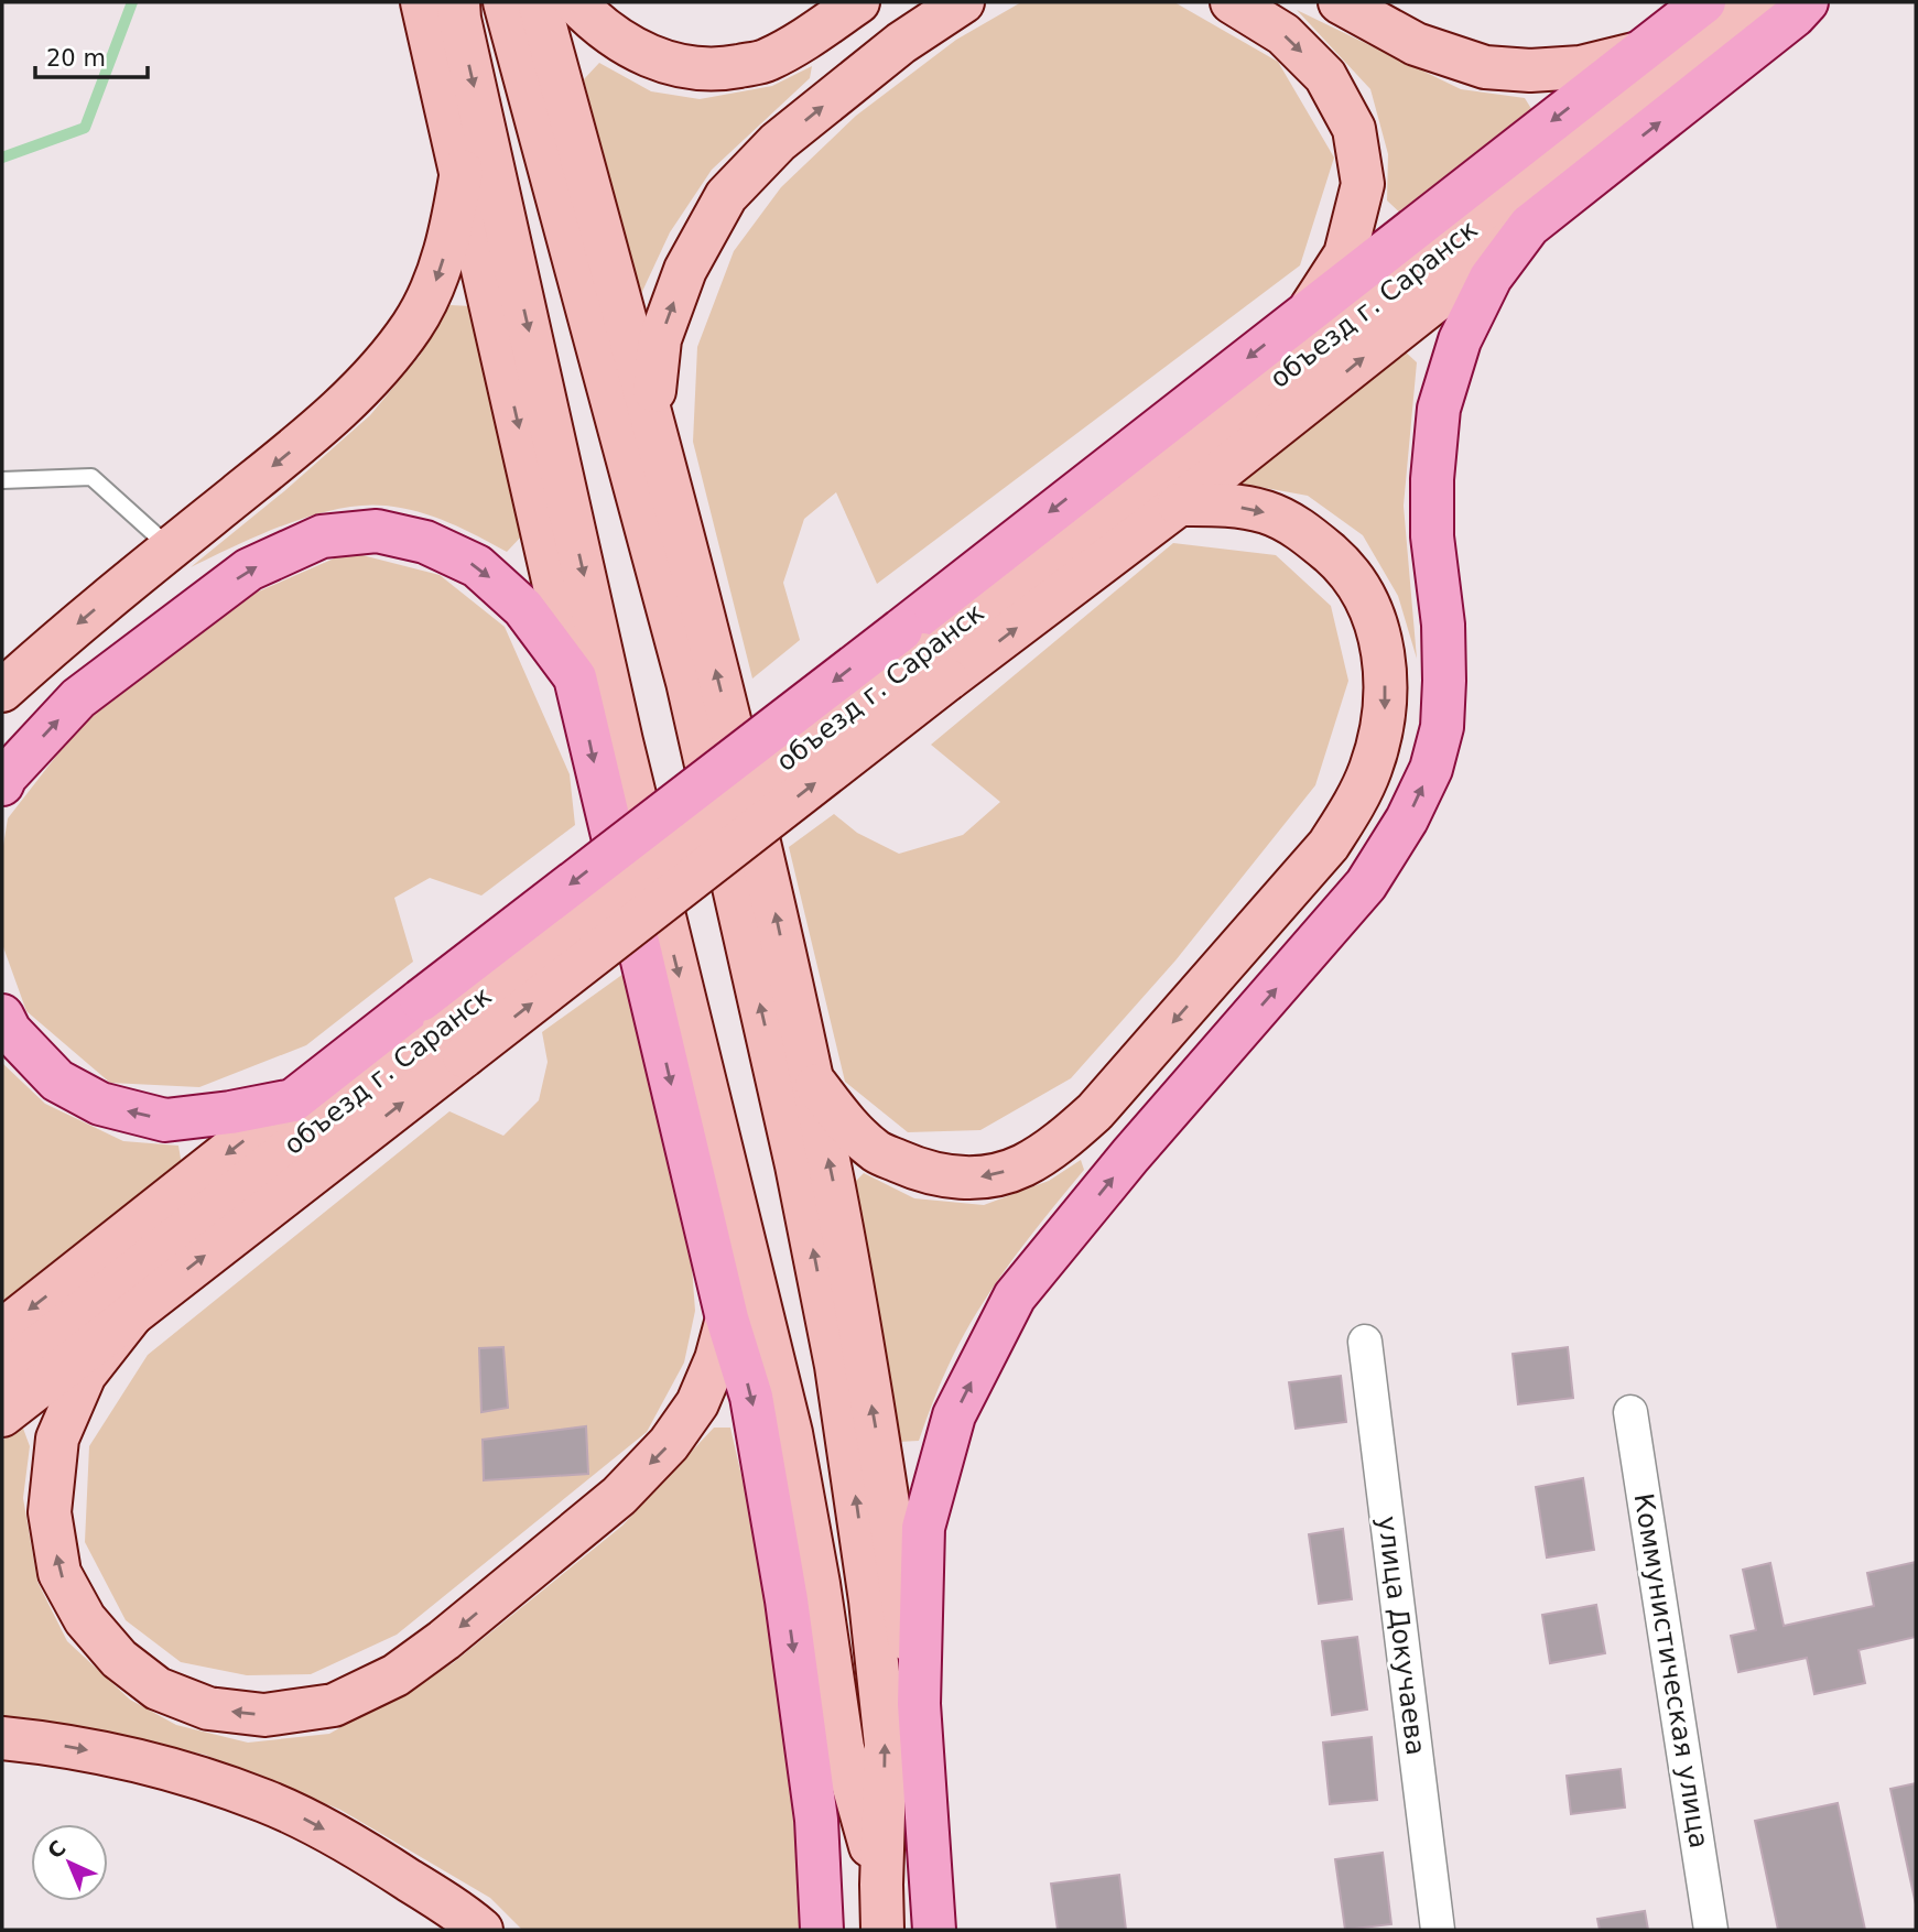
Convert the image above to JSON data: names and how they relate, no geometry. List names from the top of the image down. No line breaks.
{"streets":{"main road":["объезд г. Саранск"],"street":["улица Докучаева","Коммунистическая улица"]},"scale_bar":"20 m","north":"top left"}
